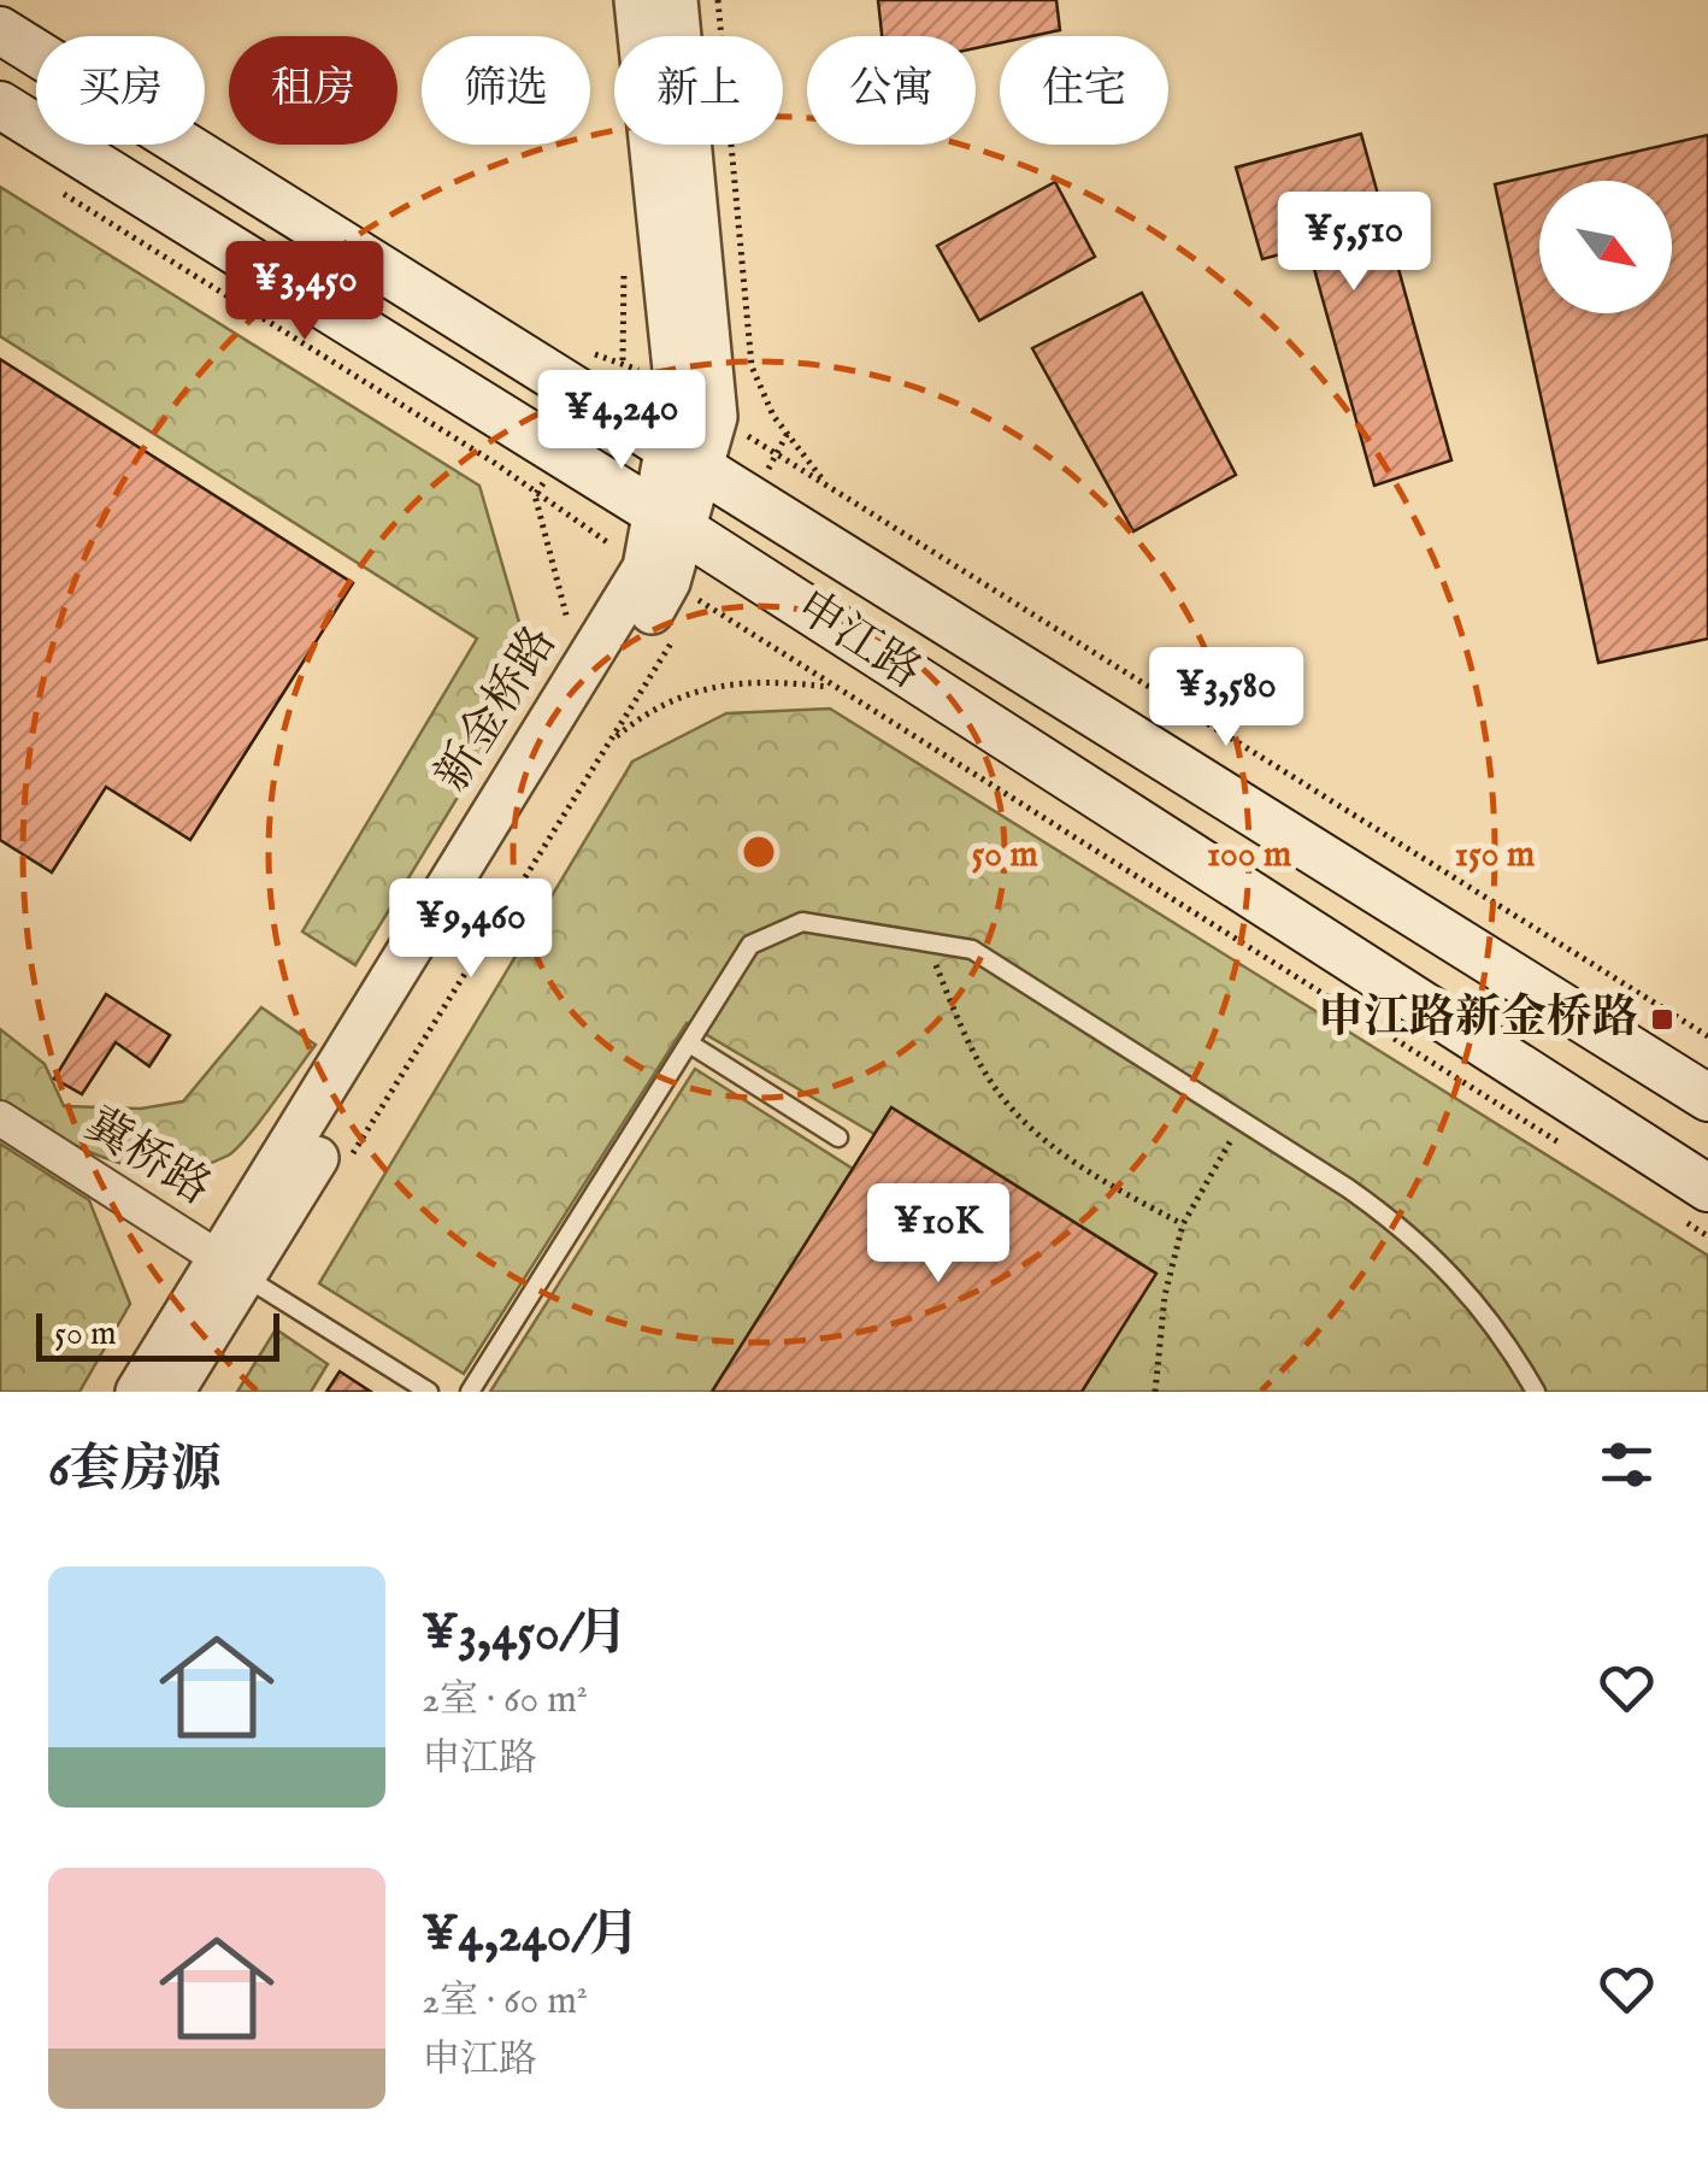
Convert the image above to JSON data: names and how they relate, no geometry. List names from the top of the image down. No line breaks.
{"streets":{"main road":["申江路"],"street":["新金桥路","冀桥路"]},"crossings":[["申江路","新金桥路"],["新金桥路","冀桥路"]],"places":{"transit":["申江路新金桥路"]},"scale_bar":"50 m","north":"bottom right","page":{"chip":["买房","租房","筛选","新上","公寓","住宅"],"price":["¥5,510","¥3,450","¥4,240","¥3,580","¥9,460","¥10K"],"scale":"50 m","heading":"6套房源","list":[{"name":"¥3,450/月","note":"2室 · 60 m² · 申江路"},{"name":"¥4,240/月","note":"2室 · 60 m² · 申江路"}]},"rings":["50 m","100 m","150 m"]}
